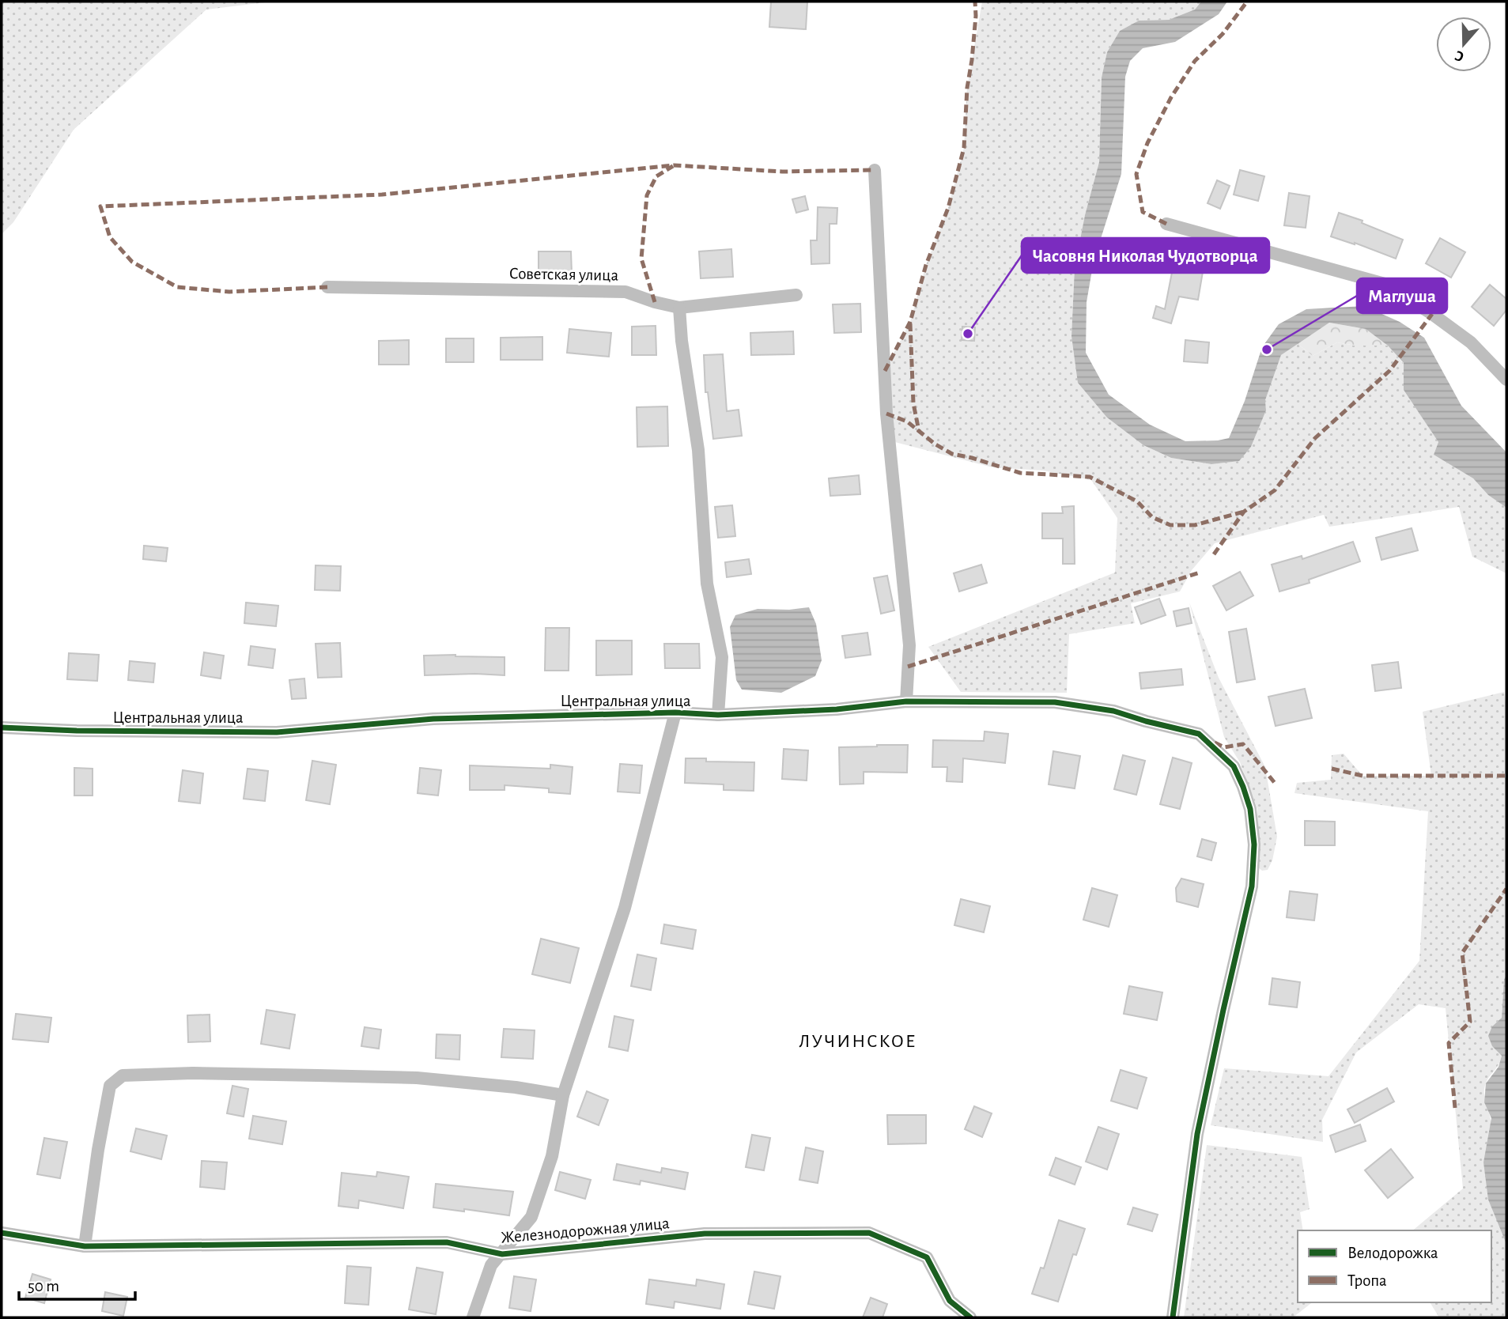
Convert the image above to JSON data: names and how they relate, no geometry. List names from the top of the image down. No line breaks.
{"streets":{"street":["Советская улица","Центральная улица","Железнодорожная улица"]},"crossings":[["Центральная улица","Железнодорожная улица"]],"districts":["ЛУЧИНСКОЕ"],"places":["Часовня Николая Чудотворца","Маглуша"],"legend":["Велодорожка","Тропа"],"scale_bar":"50 m","north":"bottom"}
